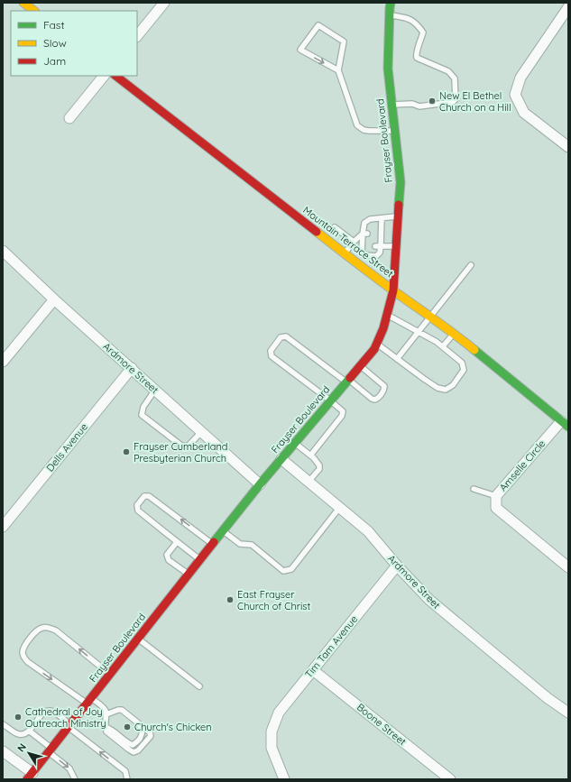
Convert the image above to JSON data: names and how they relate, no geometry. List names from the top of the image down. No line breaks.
{"streets":{"main road":["Frayser Boulevard","Mountain Terrace Street"],"street":["Ardmore Street","Dells Avenue","Amselle Circle","Tim Tam Avenue","Boone Street"]},"crossings":[["Frayser Boulevard","Mountain Terrace Street"],["Frayser Boulevard","Ardmore Street"],["Mountain Terrace Street","Amselle Circle"],["Ardmore Street","Dells Avenue"],["Ardmore Street","Tim Tam Avenue"],["Tim Tam Avenue","Boone Street"]],"places":["New El Bethel Church on a Hill","Frayser Cumberland Presbyterian Church","East Frayser Church of Christ","Cathedral of Joy Outreach Ministry","Church's Chicken"],"legend":["Fast","Slow","Jam"],"north":"top left"}
